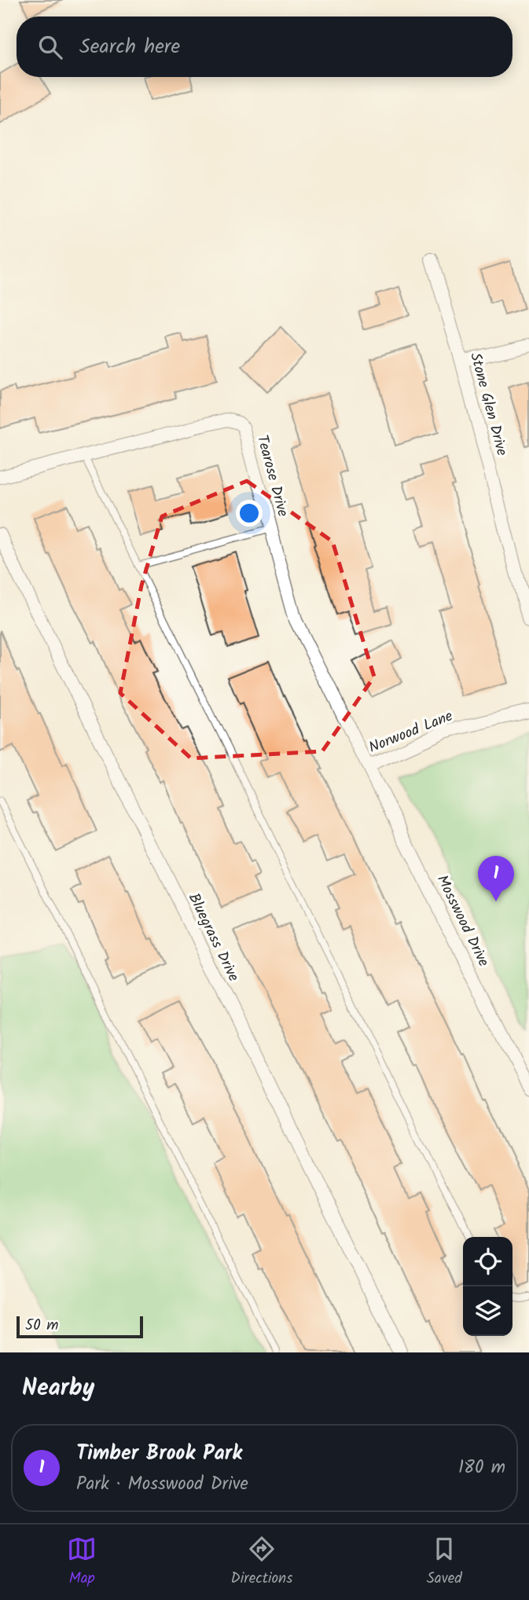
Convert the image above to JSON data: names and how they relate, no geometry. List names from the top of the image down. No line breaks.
{"streets":{"street":["Stone Glen Drive","Tearose Drive","Norwood Lane","Mosswood Drive","Bluegrass Drive"]},"crossings":[["Tearose Drive","Norwood Lane"],["Tearose Drive","Mosswood Drive"],["Norwood Lane","Mosswood Drive"]],"scale_bar":"50 m","page":{"search":"Search here","pins":"1","scale":"50 m","heading":"Nearby","list":[{"mark":"1","name":"Timber Brook Park","note":"Park · Mosswood Drive","value":"180 m"}],"nav":["Map","Directions","Saved"]}}
